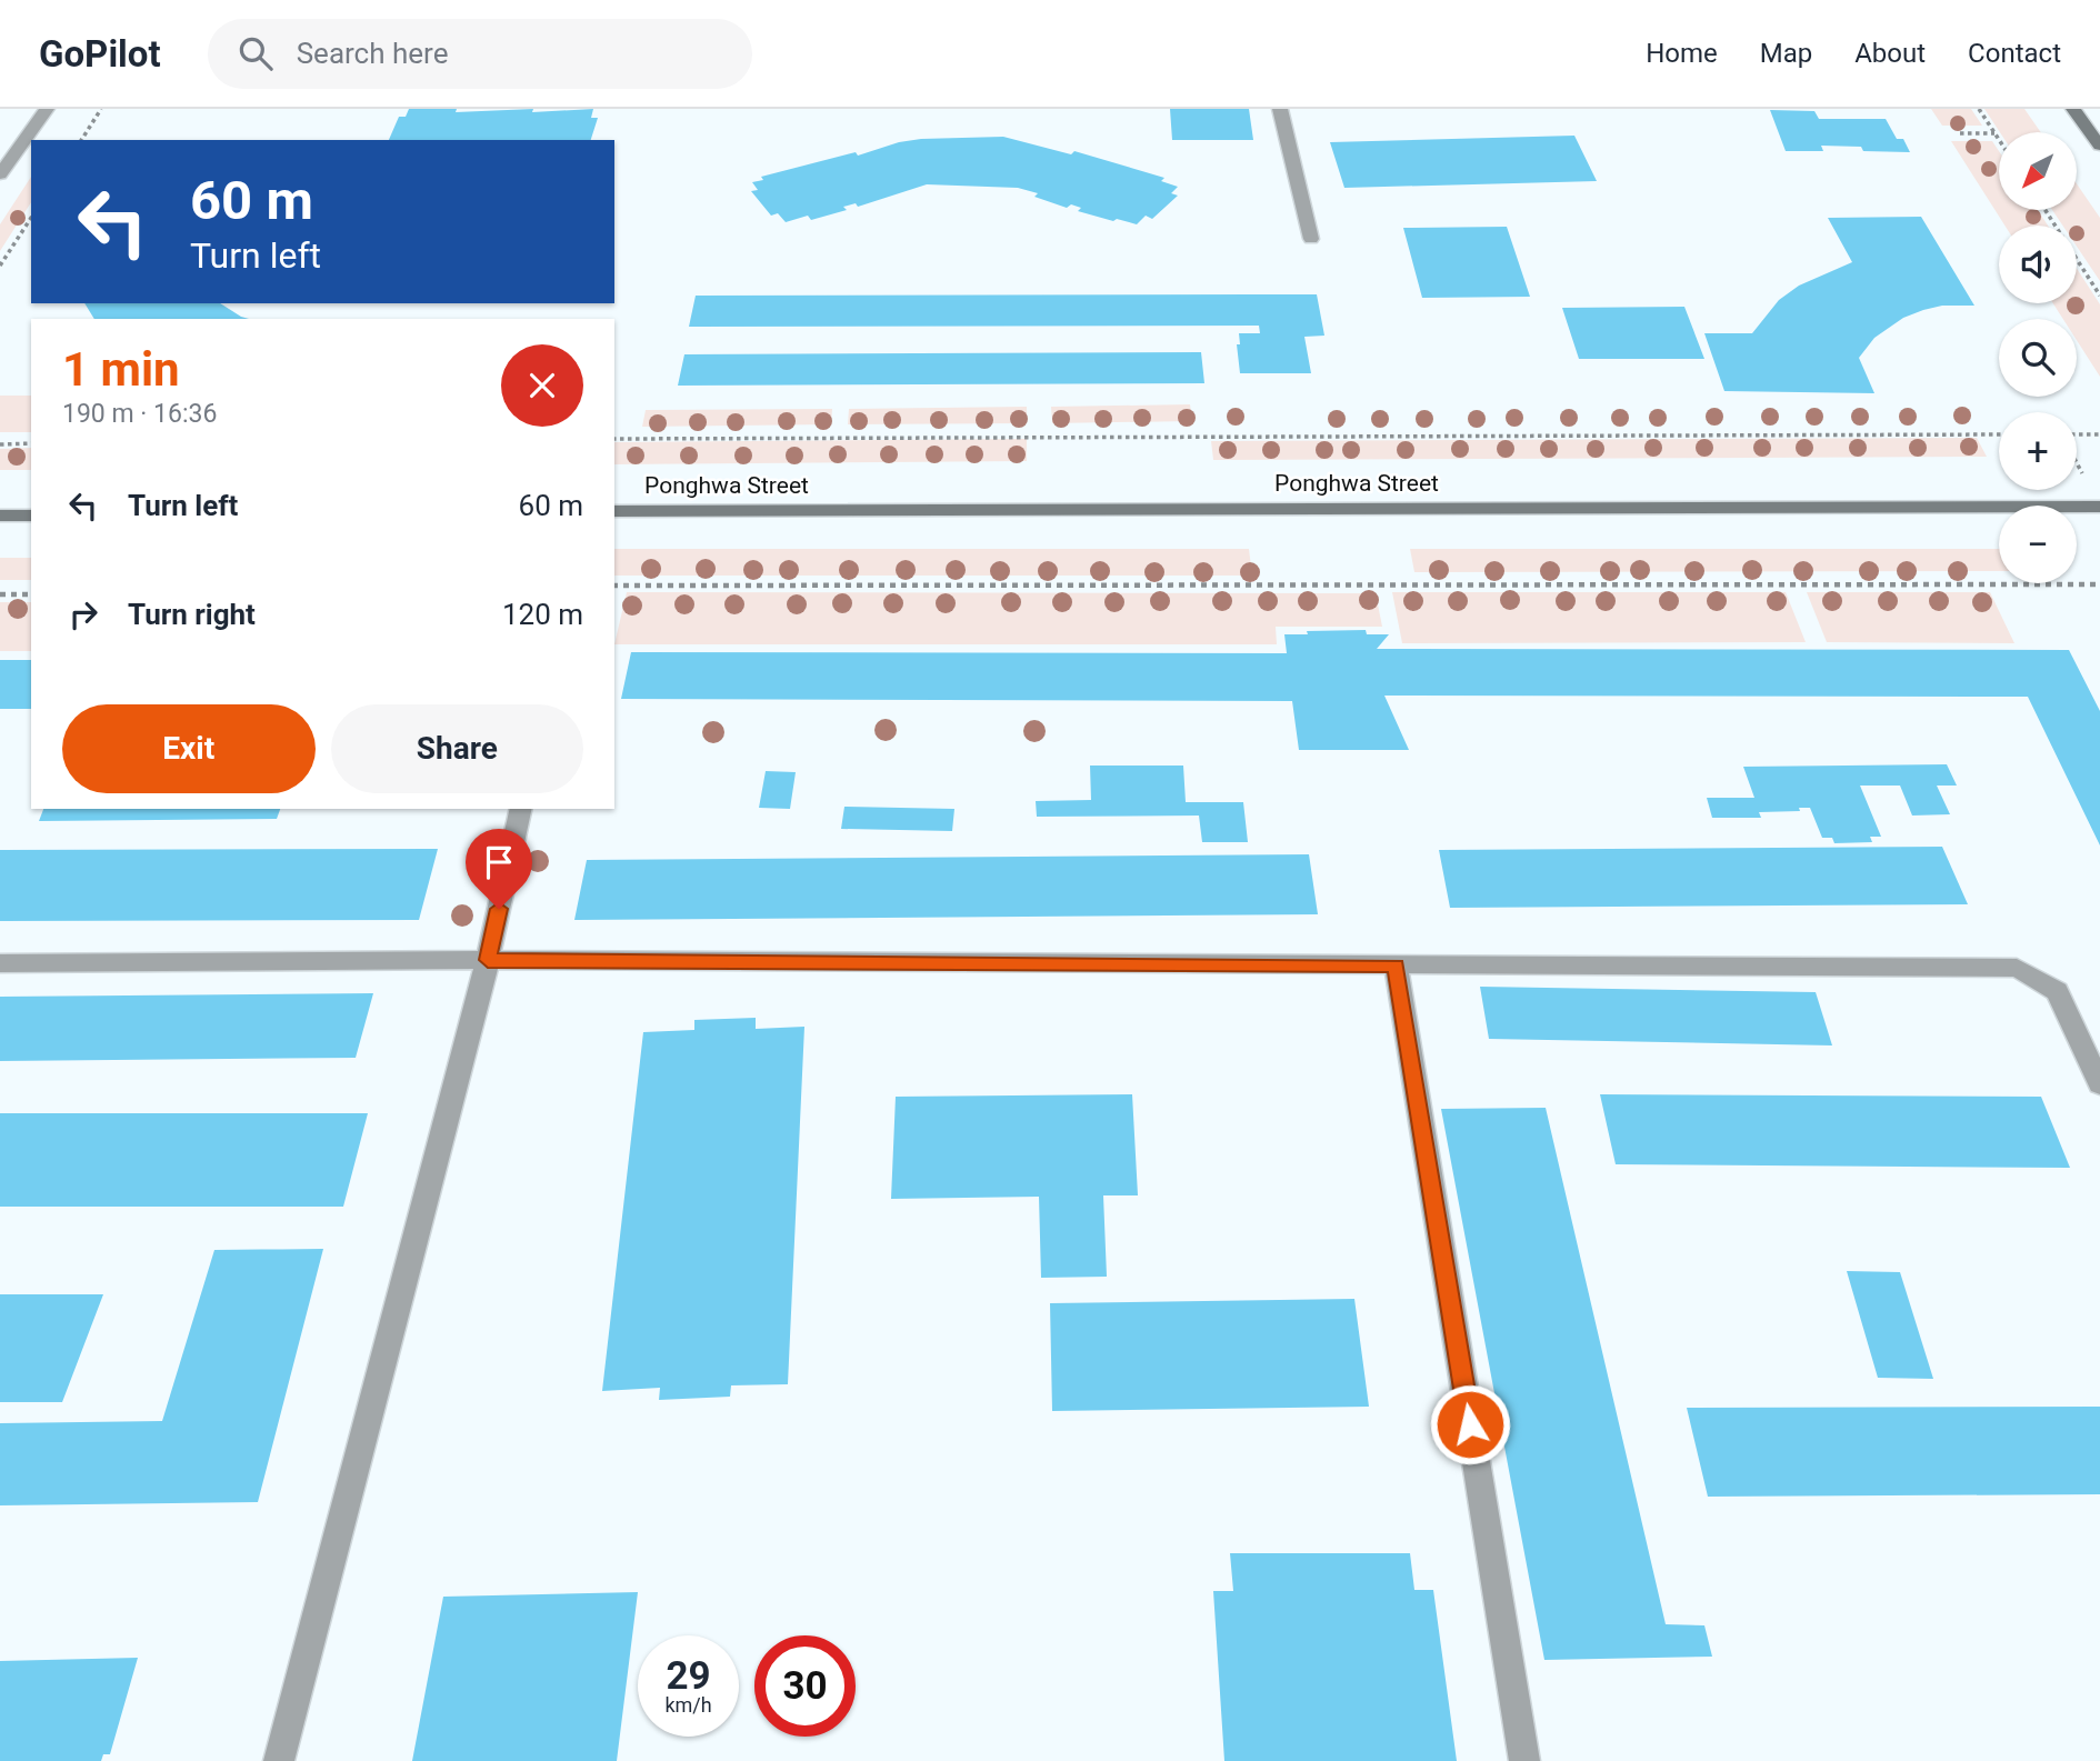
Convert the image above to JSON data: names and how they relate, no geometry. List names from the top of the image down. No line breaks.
{"streets":{"main road":["Ponghwa Street"]},"north":"bottom left","page":{"header":"GoPilot","search":"Search here","nav":["Home","Map","About","Contact"],"map_buttons":["+","−"],"turn":["60 m","Turn left"],"heading":["1 min","190 m · 16:36"],"list":[{"name":"Turn left","value":"60 m"},{"name":"Turn right","value":"120 m"}],"buttons":["Exit","Share"],"speed":"29 km/h","limit":"30"}}
